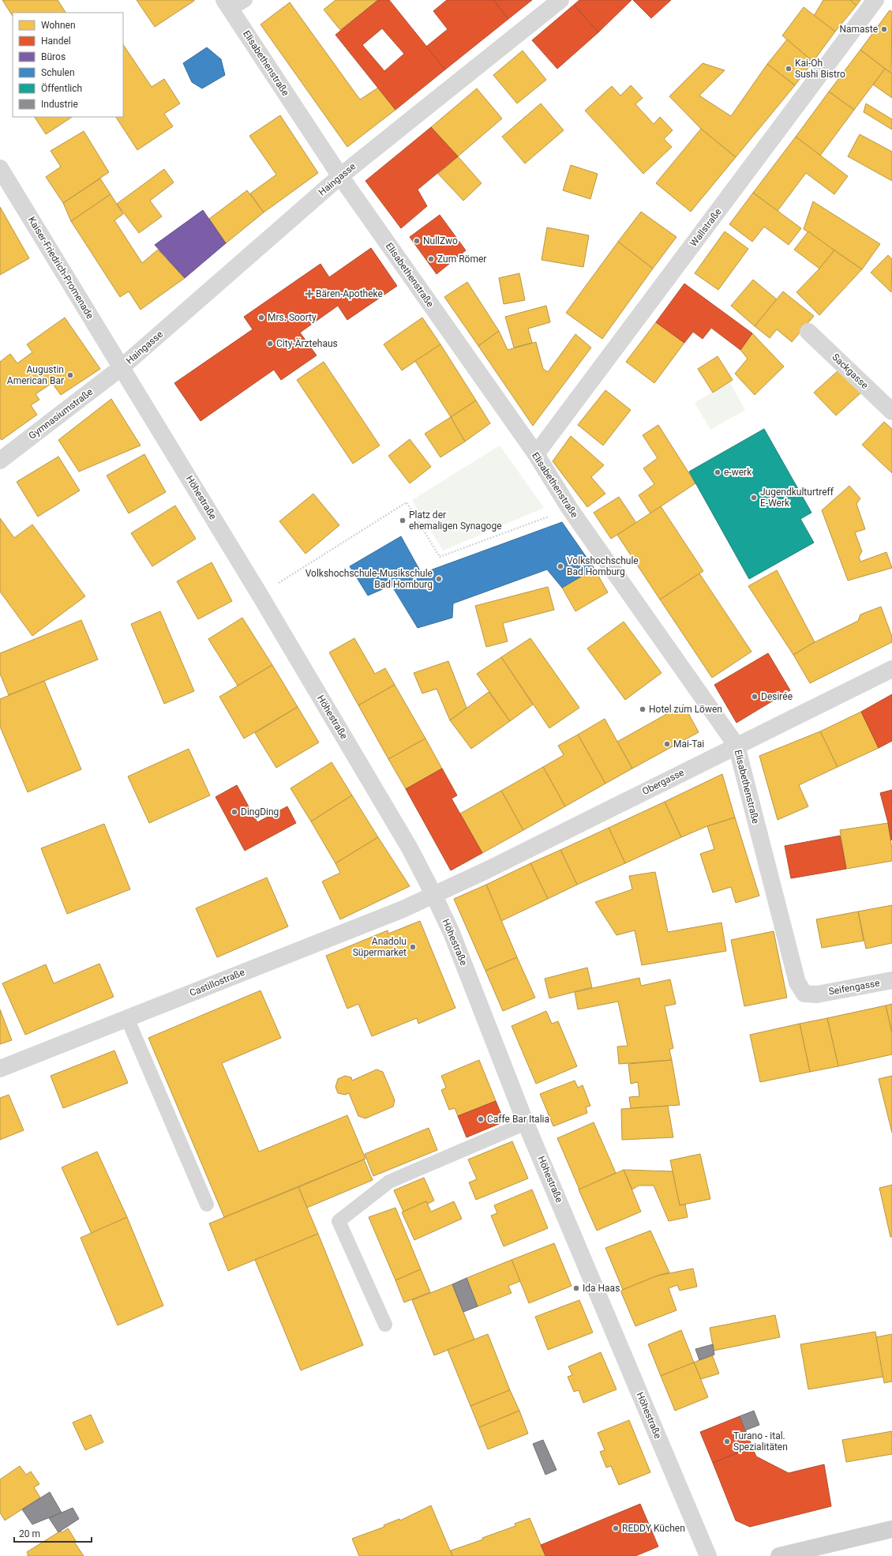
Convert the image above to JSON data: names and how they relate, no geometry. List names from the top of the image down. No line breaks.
{"streets":{"street":["Elisabethenstraße","Haingasse","Wallstraße","Kaiser-Friedrich-Promenade","Sackgasse","Gymnasiumstraße","Höhestraße","Obergasse","Castillostraße","Seifengasse"]},"crossings":[["Elisabethenstraße","Haingasse"],["Elisabethenstraße","Wallstraße"],["Elisabethenstraße","Obergasse"],["Elisabethenstraße","Seifengasse"],["Haingasse","Kaiser-Friedrich-Promenade"],["Haingasse","Gymnasiumstraße"],["Haingasse","Höhestraße"],["Kaiser-Friedrich-Promenade","Gymnasiumstraße"],["Kaiser-Friedrich-Promenade","Höhestraße"],["Gymnasiumstraße","Höhestraße"],["Höhestraße","Obergasse"],["Höhestraße","Castillostraße"],["Obergasse","Castillostraße"]],"places":{"other":["Namaste","Kai-Oh Sushi Bistro","NullZwo","Zum Römer","Mrs. Soorty","City-Ärztehaus","Augustin American Bar","e-werk","Jugendkulturtreff E-Werk","Platz der ehemaligen Synagoge","Volkshochschule Bad Homburg","Volkshochschule-Musikschule Bad Homburg","Desirée","Hotel zum Löwen","Mai-Tai","DingDing","Anadolu Süpermarket","Caffe Bar Italia","Ida Haas","Turano - ital. Spezialitäten","REDDY Küchen"],"health":["Bären-Apotheke"]},"legend":["Wohnen","Handel","Büros","Schulen","Öffentlich","Industrie"],"scale_bar":"20 m"}
